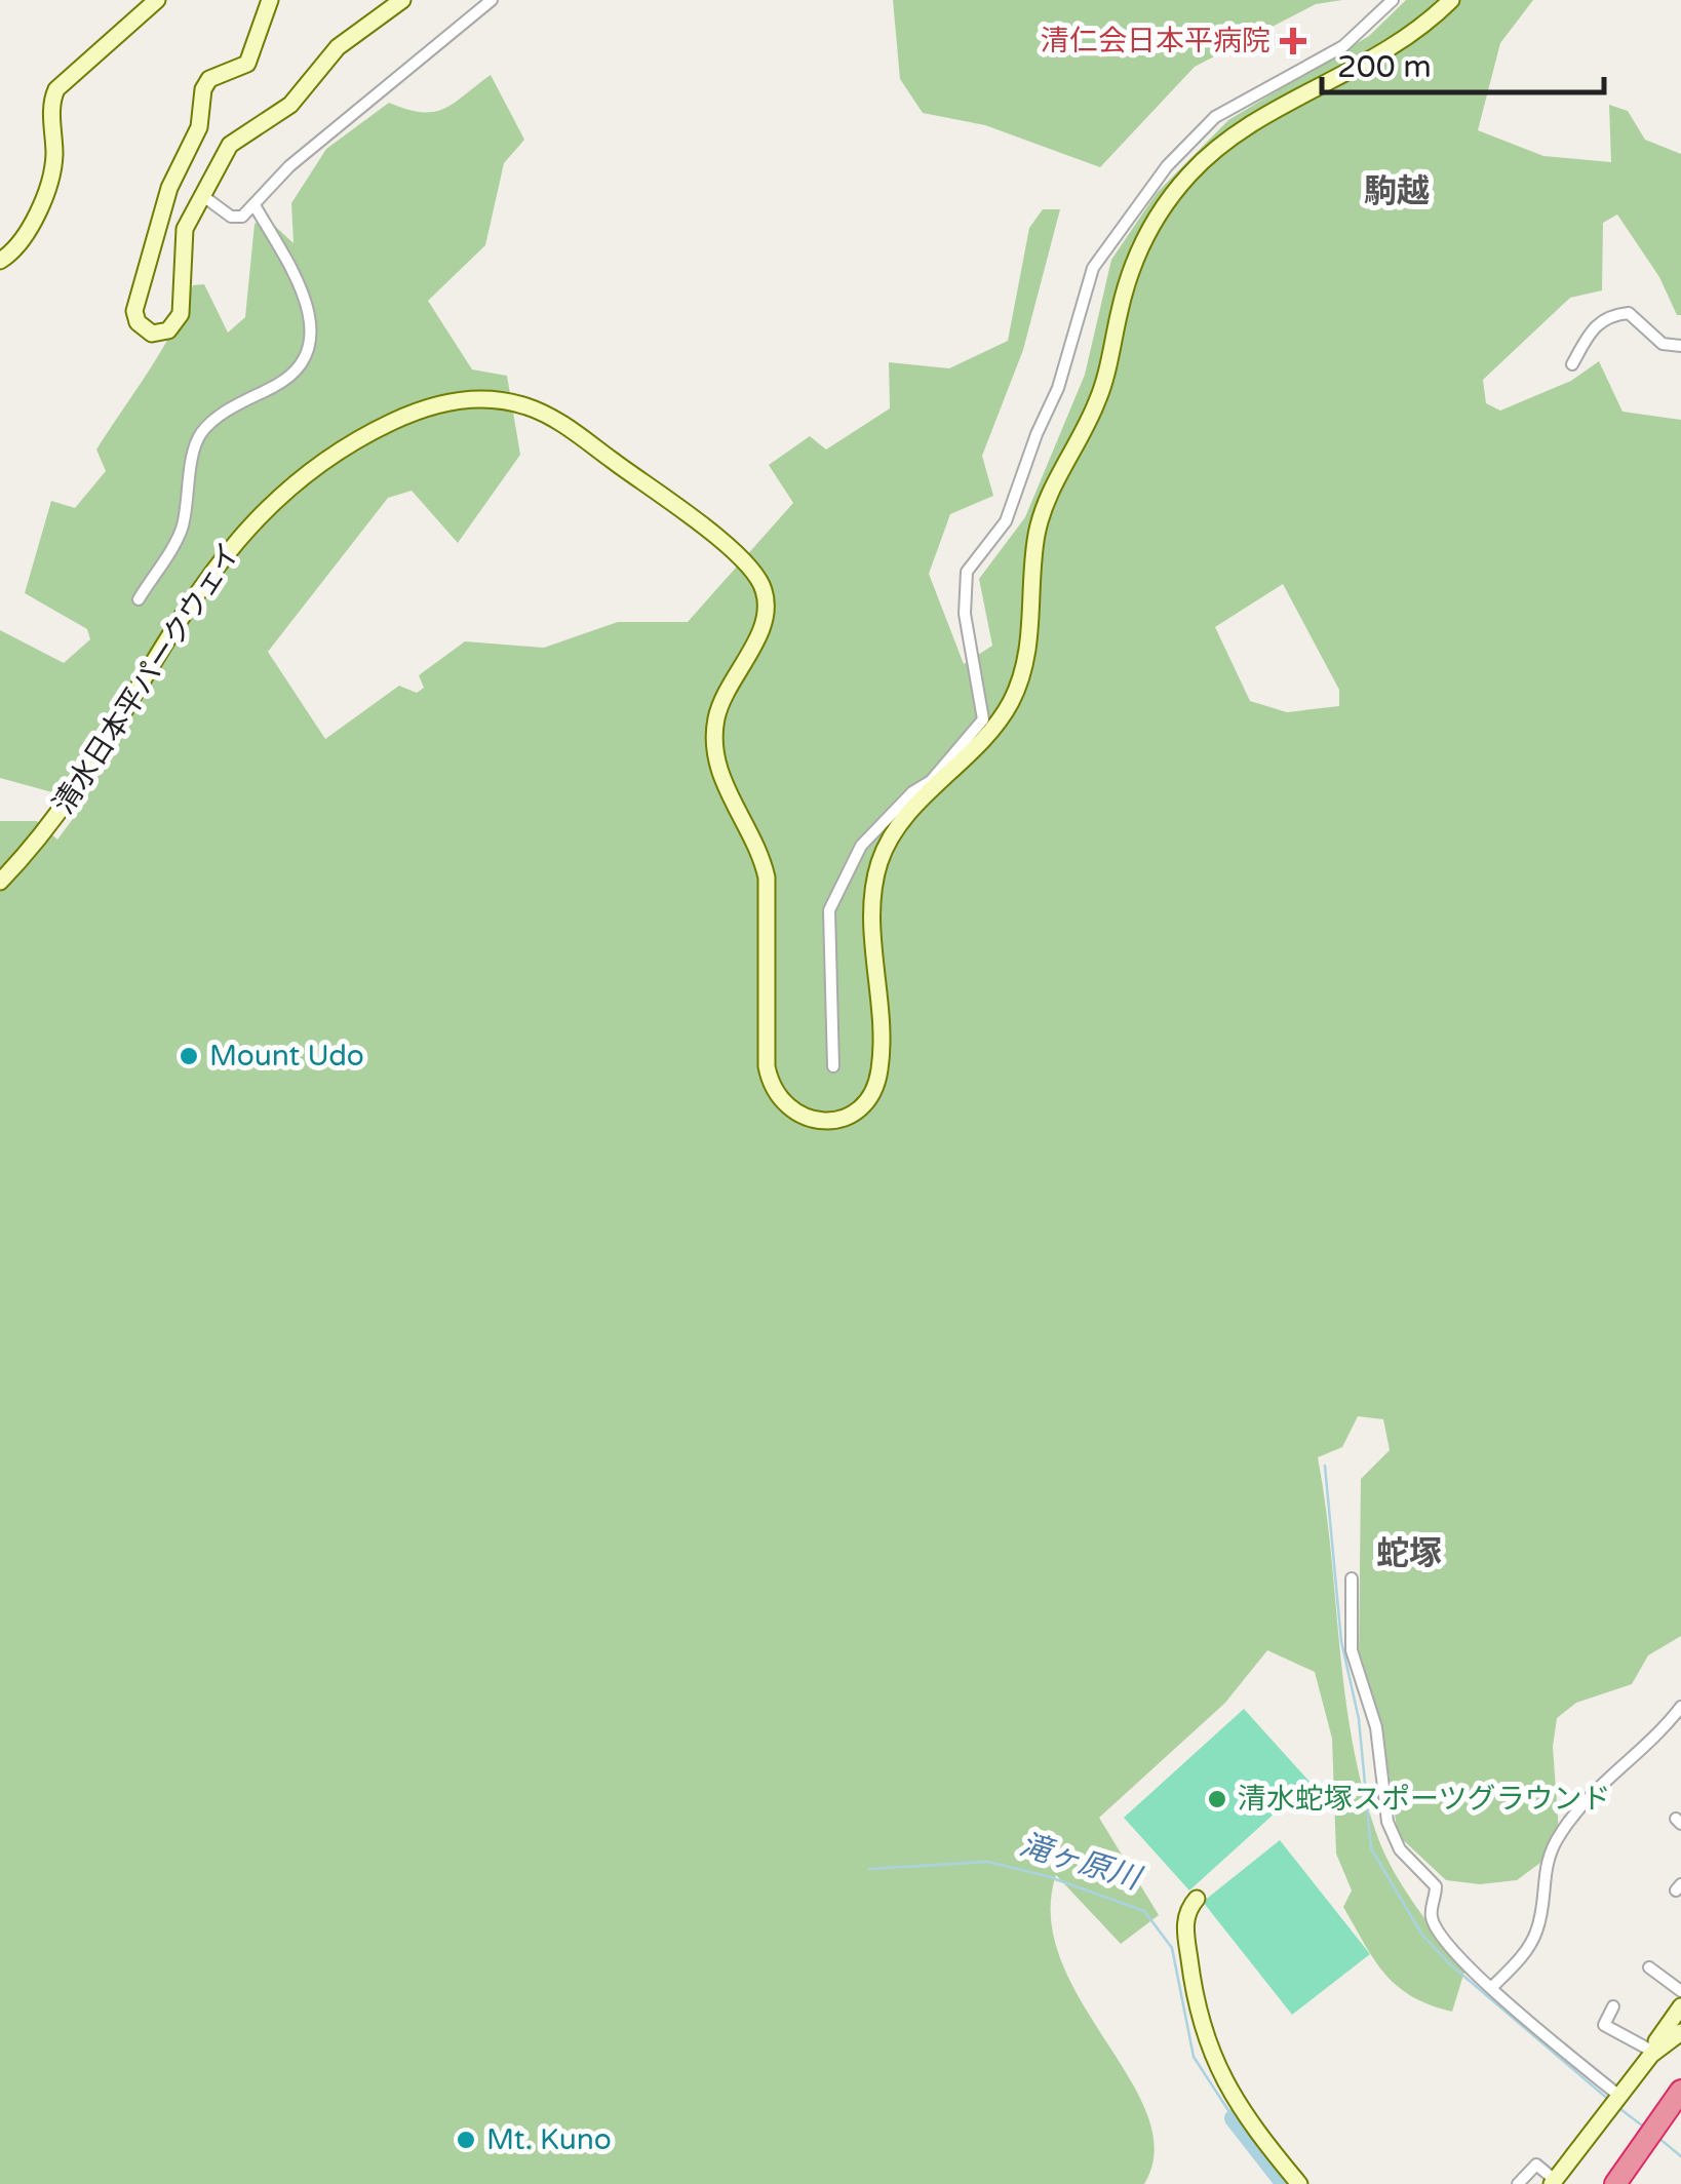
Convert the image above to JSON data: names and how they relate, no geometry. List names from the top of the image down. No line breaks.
{"streets":{"street":["清水日本平パークウェイ"]},"districts":["駒越","蛇塚"],"water":["滝ヶ原川"],"places":{"health":["清仁会日本平病院"],"other":["Mount Udo","清水蛇塚スポーツグラウンド","Mt. Kuno"]},"scale_bar":"200 m"}
